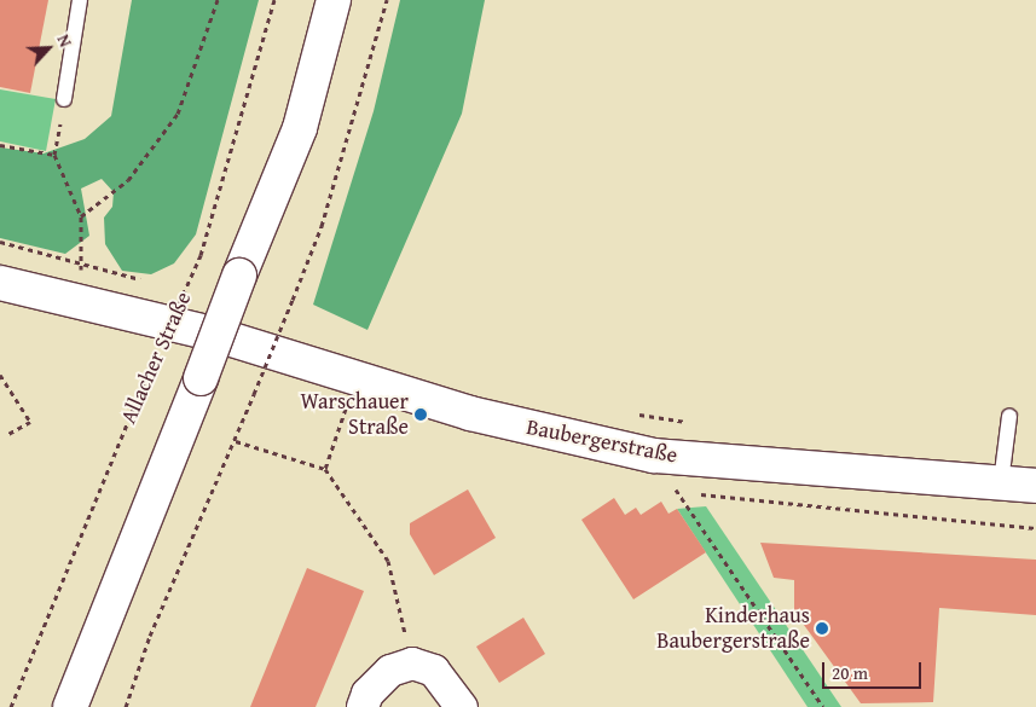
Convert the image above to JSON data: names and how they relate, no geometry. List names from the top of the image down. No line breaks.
{"streets":{"street":["Baubergerstraße"],"path":["Allacher Straße"]},"places":["Warschauer Straße","Kinderhaus Baubergerstraße"],"scale_bar":"20 m","north":"top right"}
